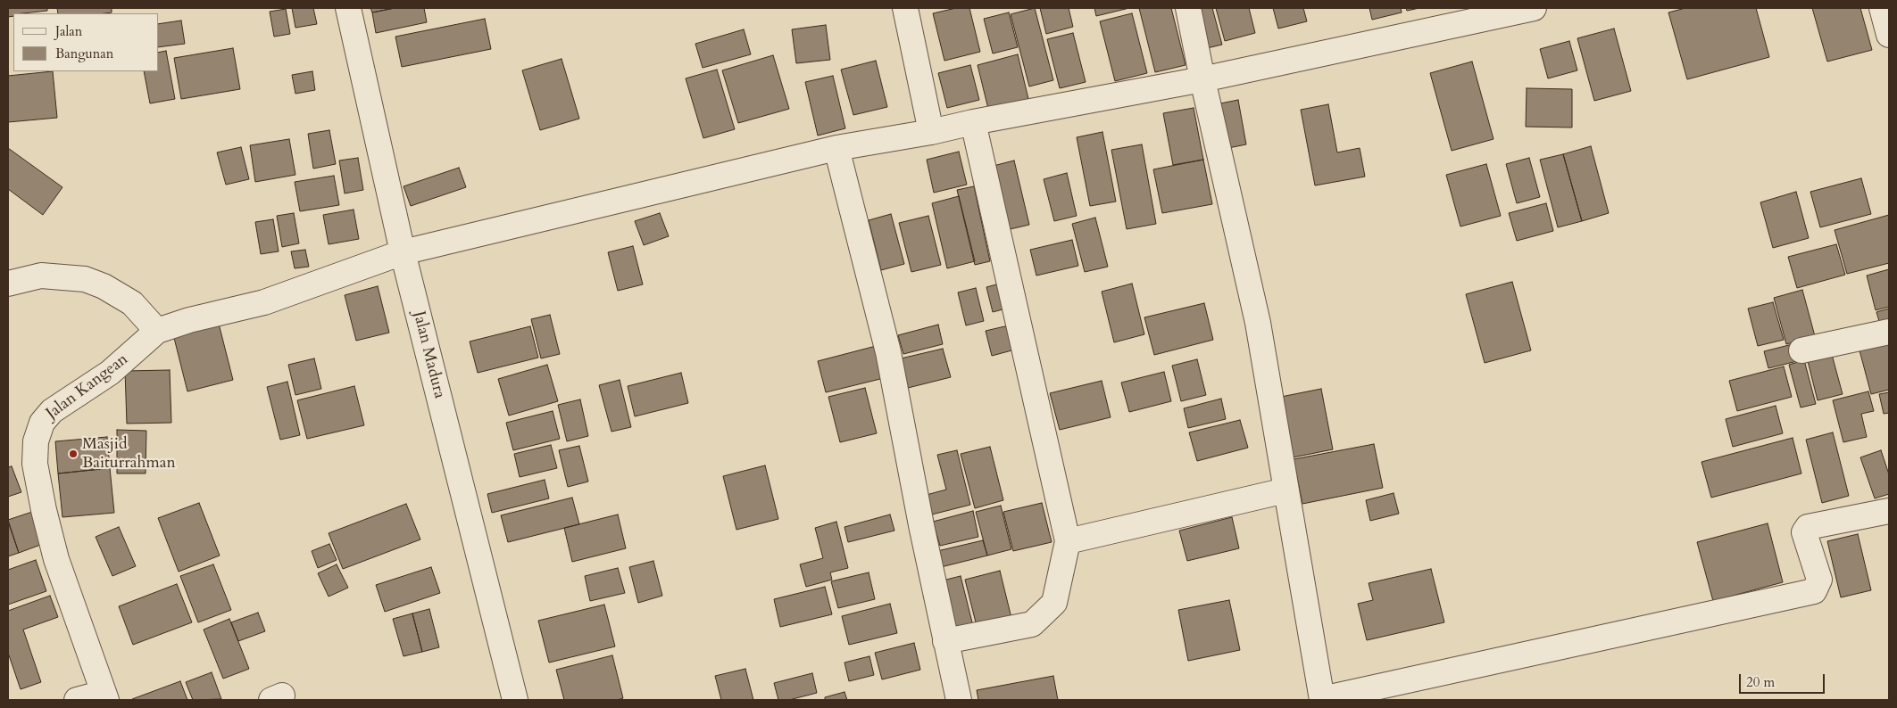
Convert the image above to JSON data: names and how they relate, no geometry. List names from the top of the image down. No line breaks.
{"streets":{"street":["Jalan Madura","Jalan Kangean"]},"crossings":[["Jalan Madura","Jalan Kangean"]],"places":["Masjid Baiturrahman"],"legend":["Jalan","Bangunan"],"scale_bar":"20 m"}
